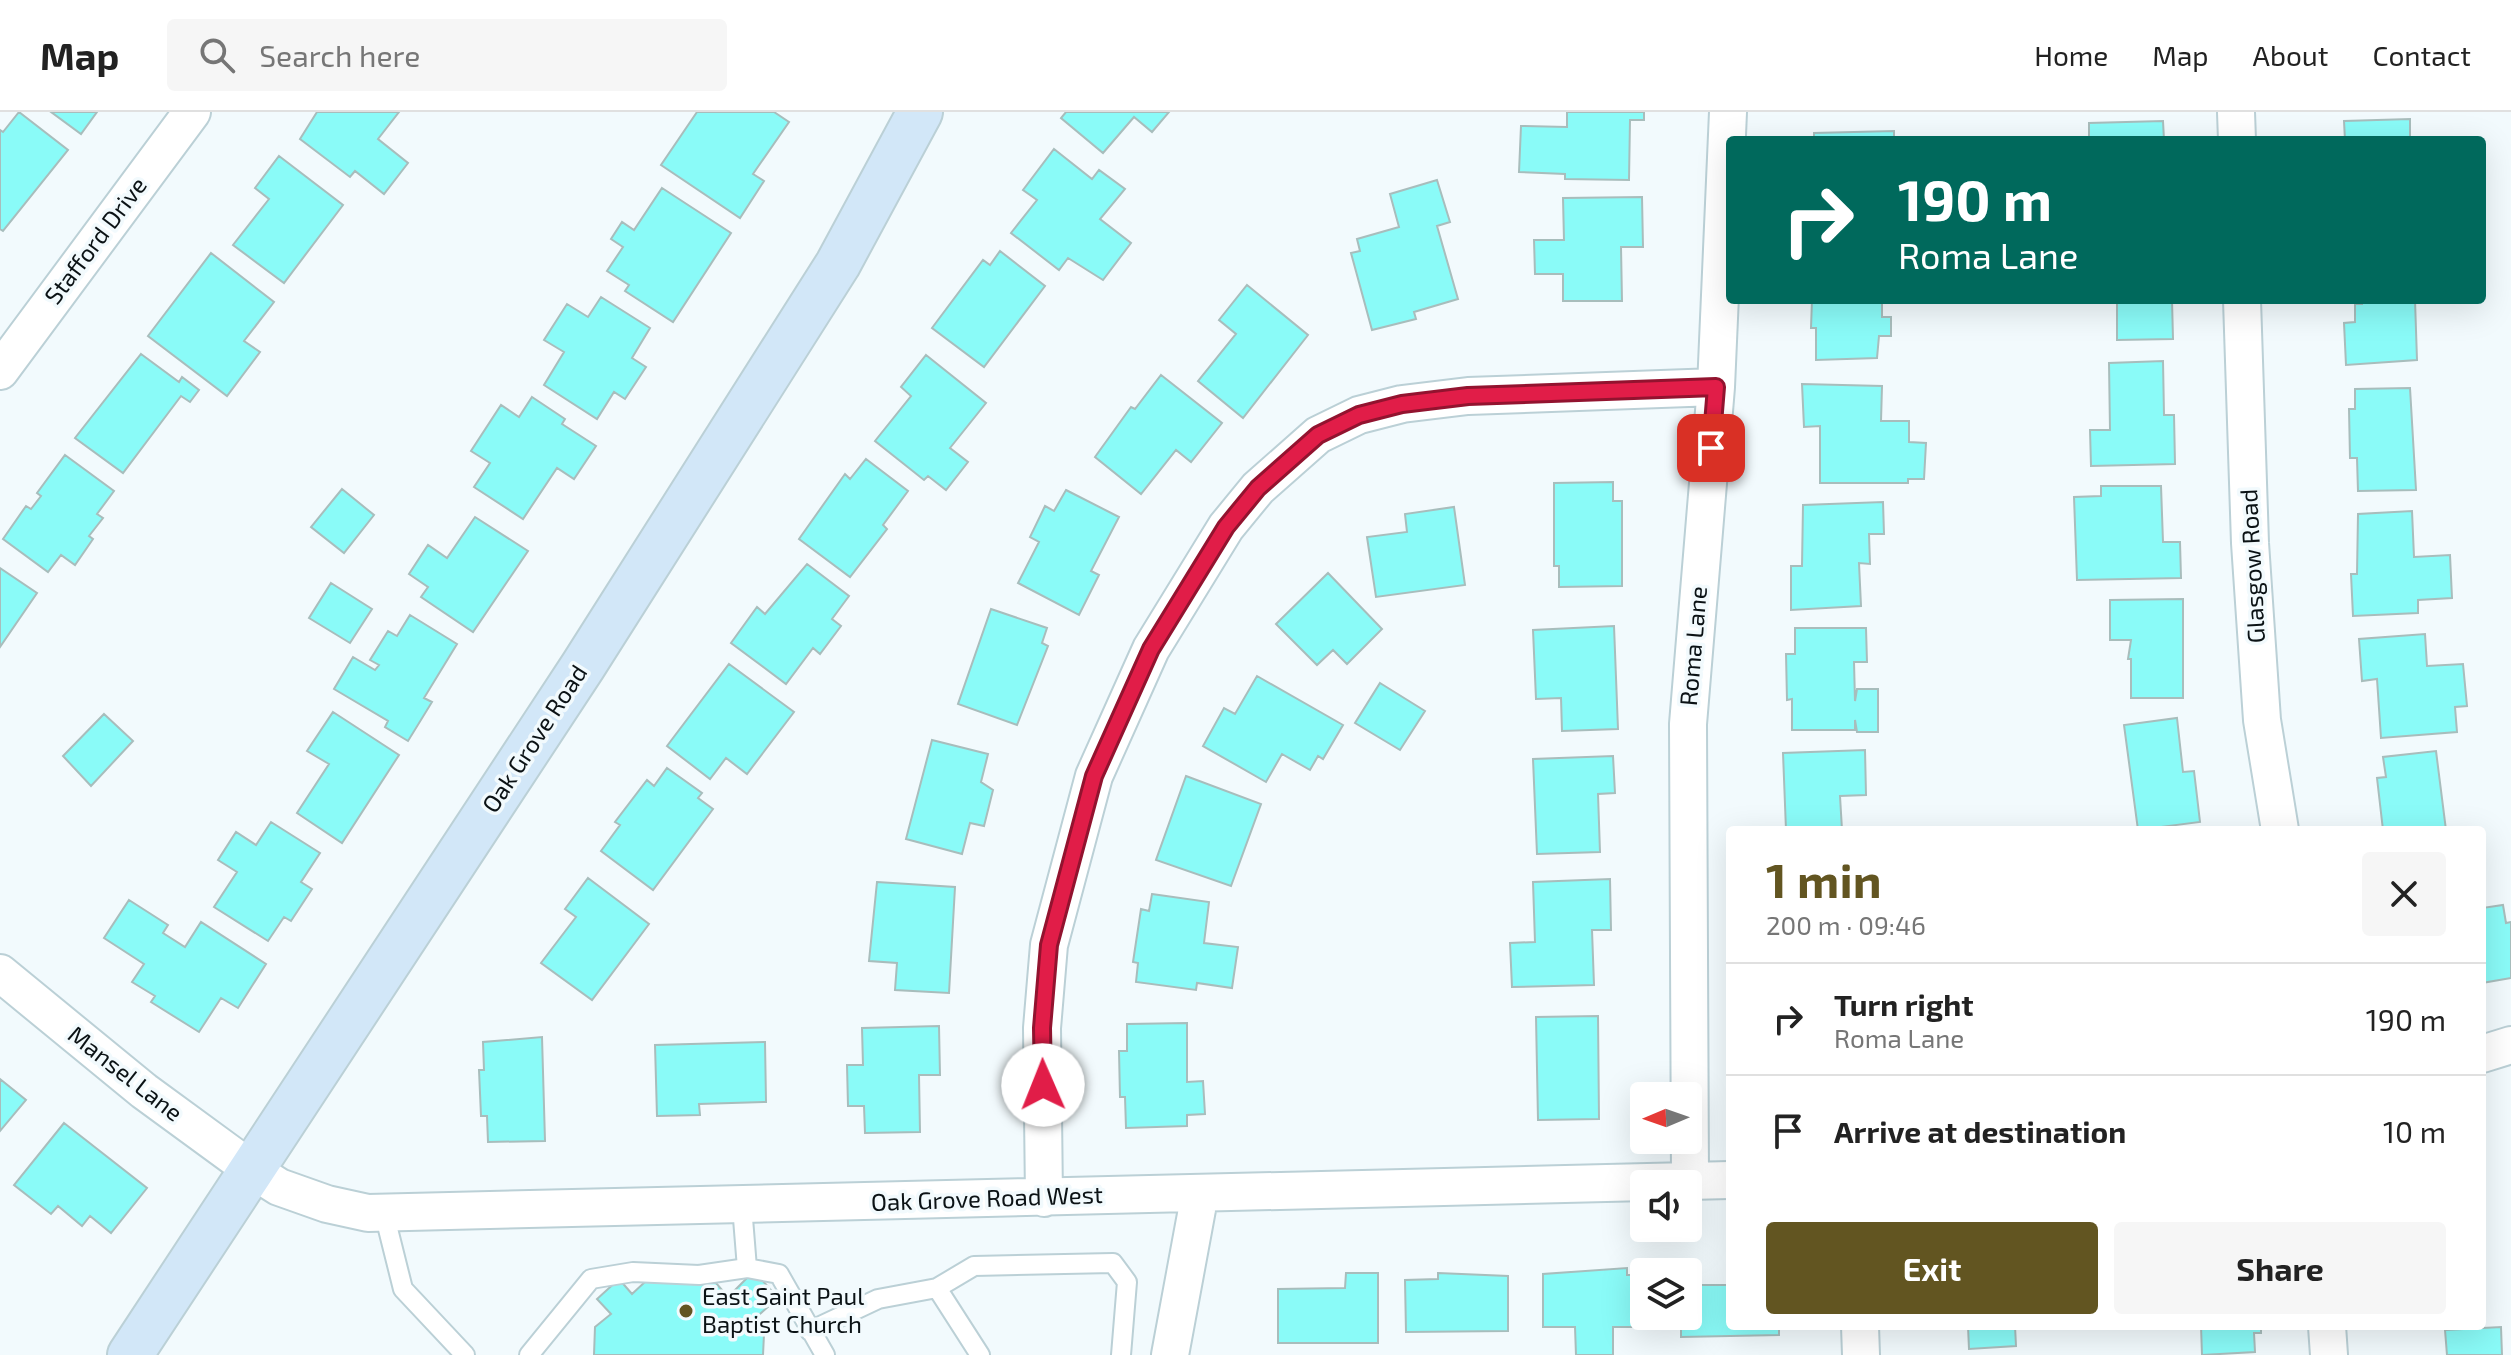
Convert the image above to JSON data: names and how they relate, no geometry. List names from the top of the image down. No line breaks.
{"streets":{"street":["Stafford Drive","Glasgow Road","Roma Lane","Oak Grove Road","Mansel Lane","Oak Grove Road West"]},"crossings":[["Oak Grove Road","Mansel Lane"],["Oak Grove Road","Oak Grove Road West"],["Mansel Lane","Oak Grove Road West"]],"places":["East Saint Paul Baptist Church"],"north":"left","page":{"header":"Map","search":"Search here","nav":["Home","Map","About","Contact"],"turn":["190 m","Roma Lane"],"heading":["1 min","200 m · 09:46"],"list":[{"name":"Turn right","note":"Roma Lane","value":"190 m"},{"name":"Arrive at destination","value":"10 m"}],"buttons":["Exit","Share"]}}
